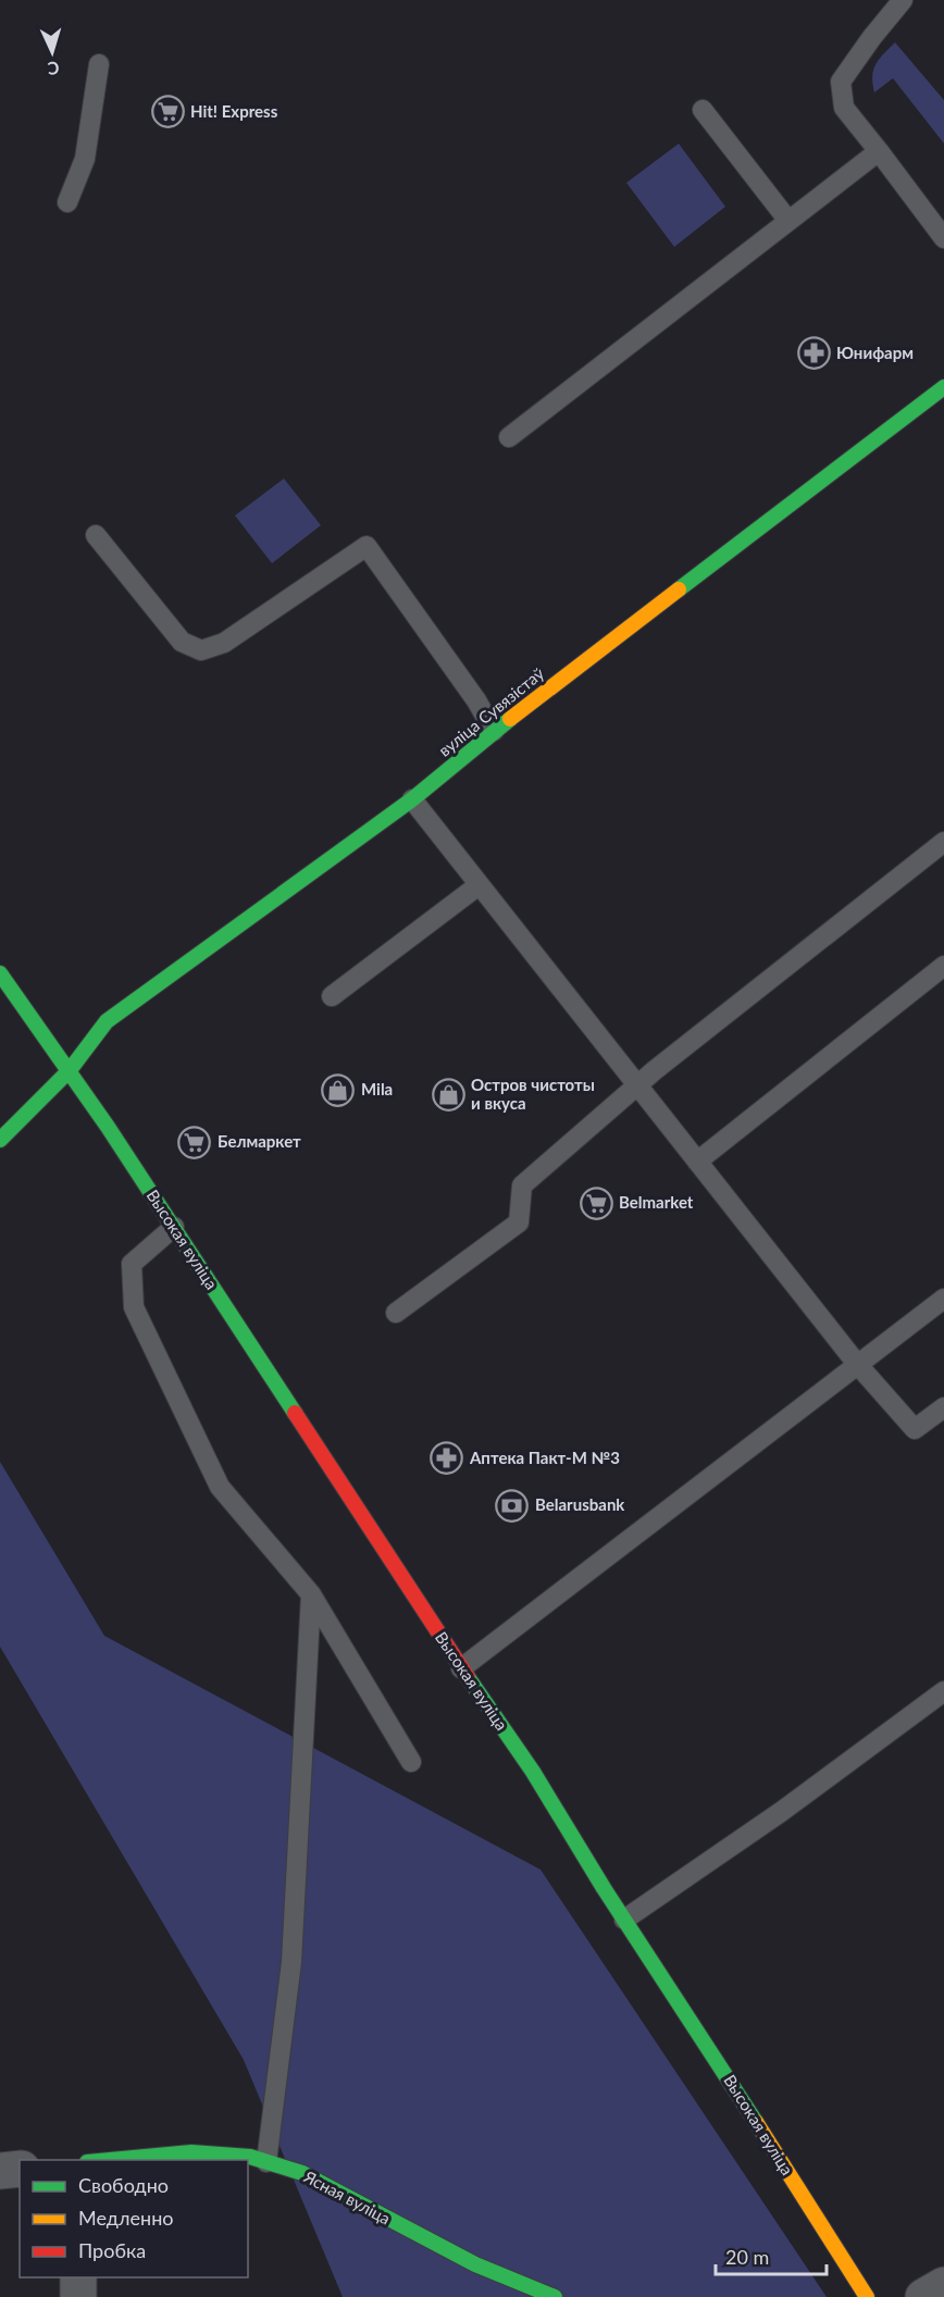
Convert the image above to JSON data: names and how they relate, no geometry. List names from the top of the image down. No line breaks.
{"streets":{"street":["вуліца Сувязістаў","Высокая вуліца","Ясная вуліца"]},"crossings":[["вуліца Сувязістаў","Высокая вуліца"]],"places":{"supermarket":["Hit! Express","Белмаркет","Belmarket"],"pharmacy":["Юнифарм","Аптека Пакт-М №3"],"shop":["Mila","Остров чистоты и вкуса"],"bank":["Belarusbank"]},"legend":["Свободно","Медленно","Пробка"],"scale_bar":"20 m","north":"bottom"}
